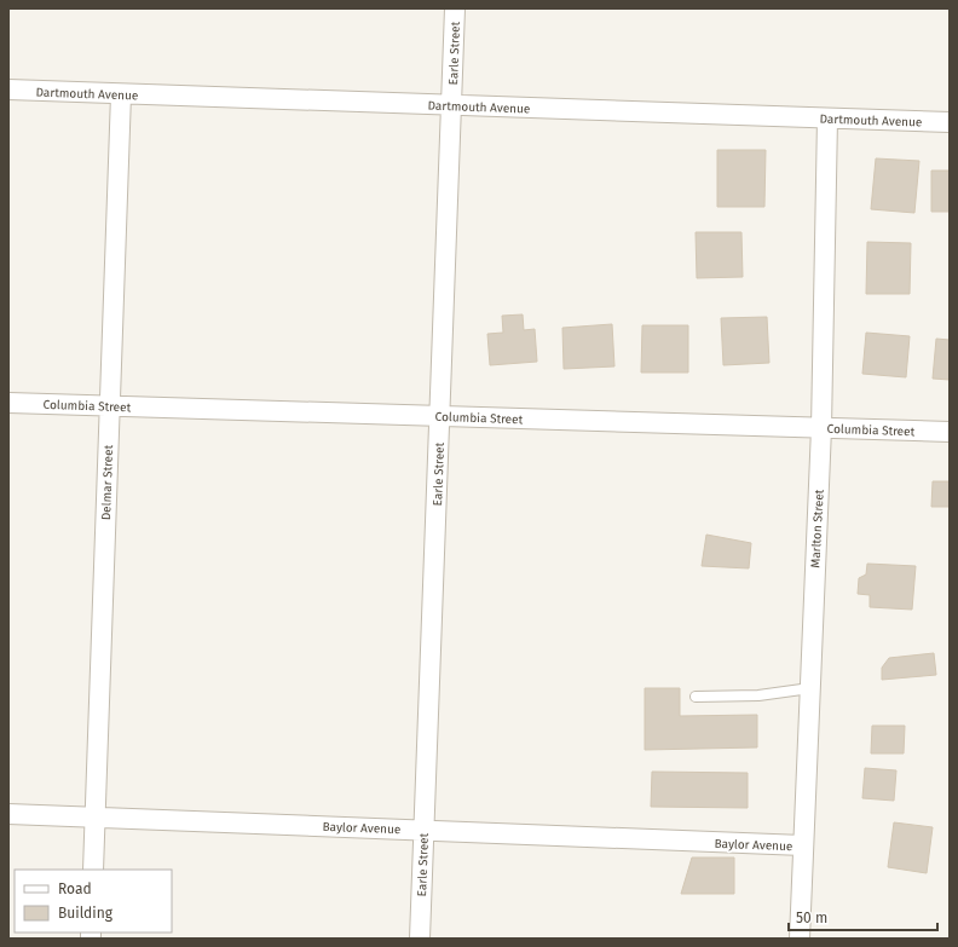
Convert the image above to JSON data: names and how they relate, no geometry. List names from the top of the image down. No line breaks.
{"streets":{"street":["Earle Street","Dartmouth Avenue","Columbia Street","Delmar Street","Marlton Street","Baylor Avenue"]},"crossings":[["Earle Street","Dartmouth Avenue"],["Earle Street","Columbia Street"],["Earle Street","Baylor Avenue"],["Dartmouth Avenue","Delmar Street"],["Dartmouth Avenue","Marlton Street"],["Columbia Street","Delmar Street"],["Columbia Street","Marlton Street"],["Delmar Street","Baylor Avenue"],["Marlton Street","Baylor Avenue"]],"legend":["Road","Building"],"scale_bar":"50 m"}
